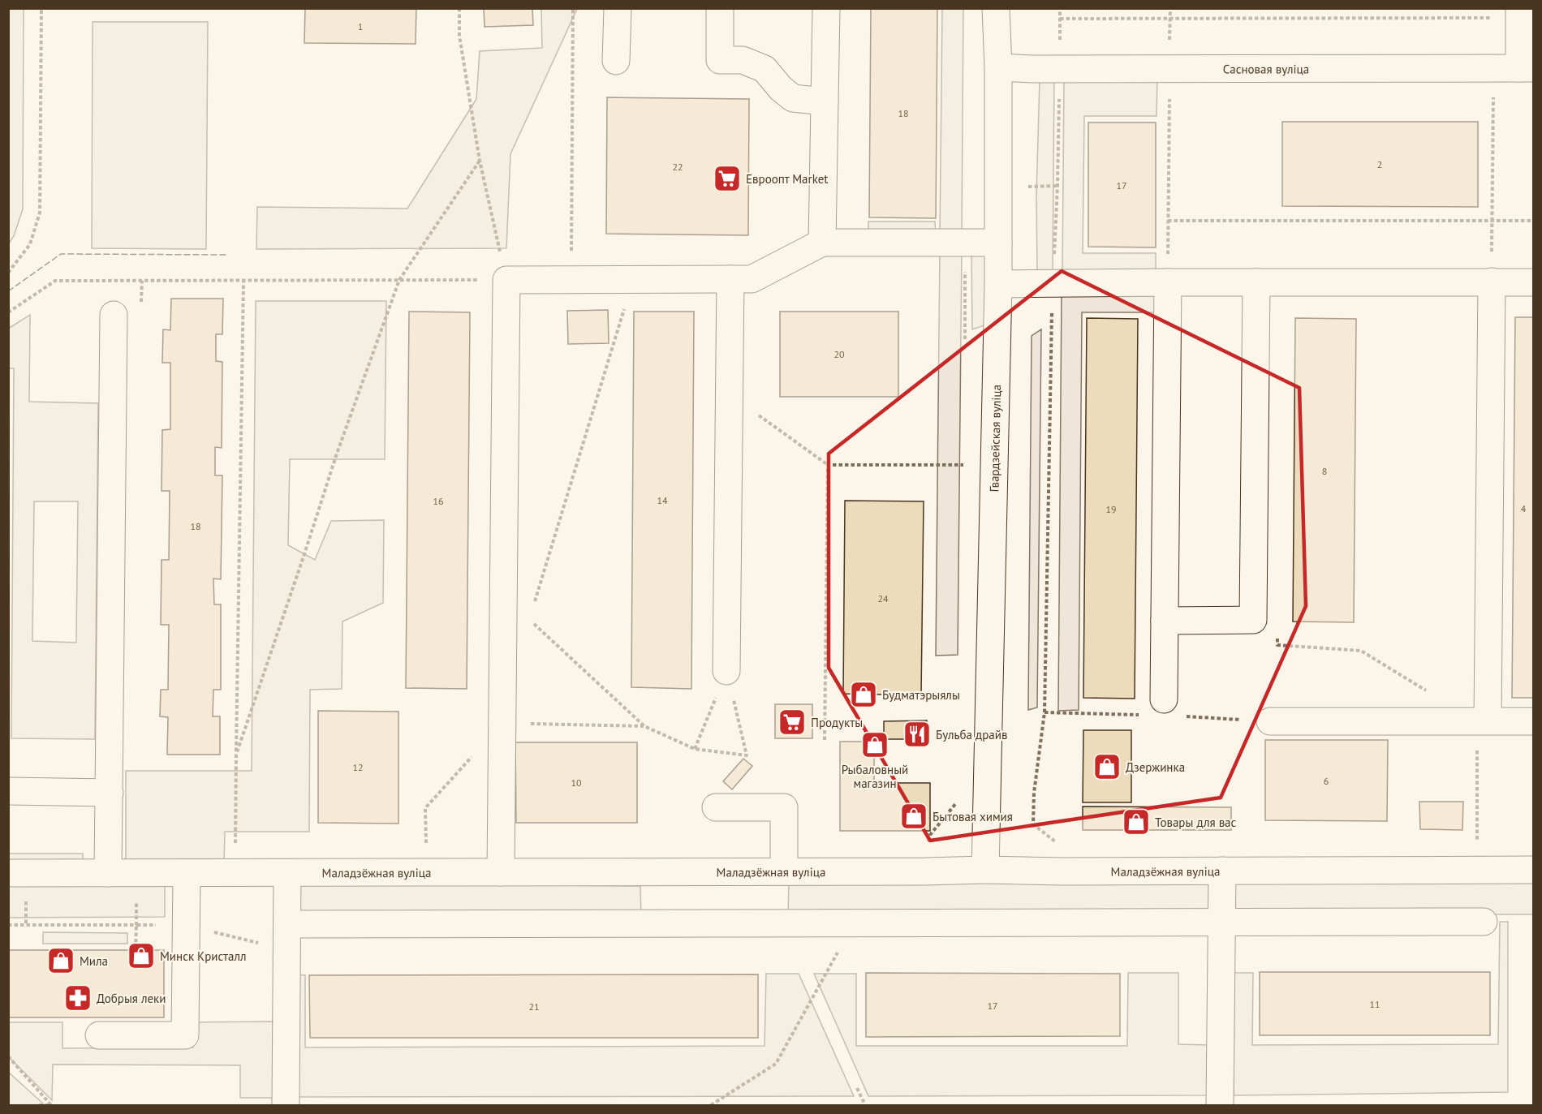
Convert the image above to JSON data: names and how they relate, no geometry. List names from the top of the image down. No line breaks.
{"streets":{"street":["Сасновая вуліца","Гвардзейская вуліца","Маладзёжная вуліца"]},"crossings":[["Сасновая вуліца","Гвардзейская вуліца"],["Гвардзейская вуліца","Маладзёжная вуліца"]],"places":{"supermarket":["Евроопт Market","Продукты"],"shop":["Будматэрыялы","Рыбаловный магазин","Дзержинка","Бытовая химия","Товары для вас","Минск Кристалл","Мила"],"restaurant":["Бульба драйв"],"pharmacy":["Добрыя леки"]},"house_numbers":["1","18","2","22","17","20","8","14","16","4","19","18","24","12","6","10","11","17","21"]}
